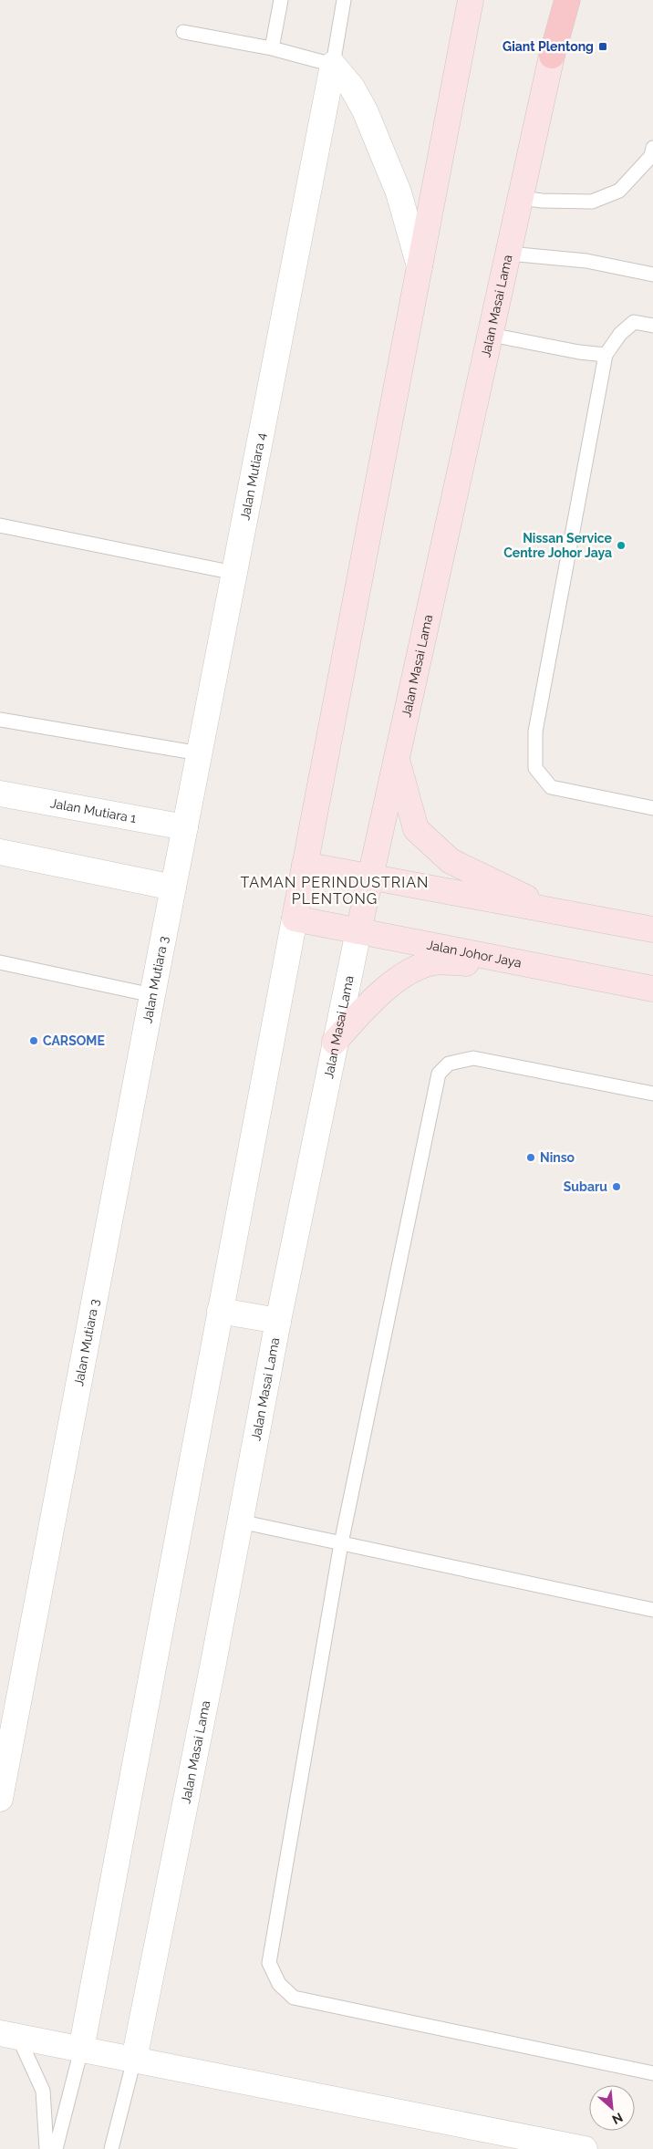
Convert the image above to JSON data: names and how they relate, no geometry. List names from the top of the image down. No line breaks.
{"streets":{"main road":["Jalan Masai Lama","Jalan Johor Jaya"],"street":["Jalan Mutiara 4","Jalan Mutiara 1","Jalan Mutiara 3"]},"crossings":[["Jalan Masai Lama","Jalan Johor Jaya"],["Jalan Mutiara 4","Jalan Mutiara 1"],["Jalan Mutiara 4","Jalan Mutiara 3"]],"districts":["TAMAN PERINDUSTRIAN PLENTONG"],"places":{"transit":["Giant Plentong"],"other":["Nissan Service Centre Johor Jaya","CARSOME","Ninso","Subaru"]},"north":"bottom right"}
